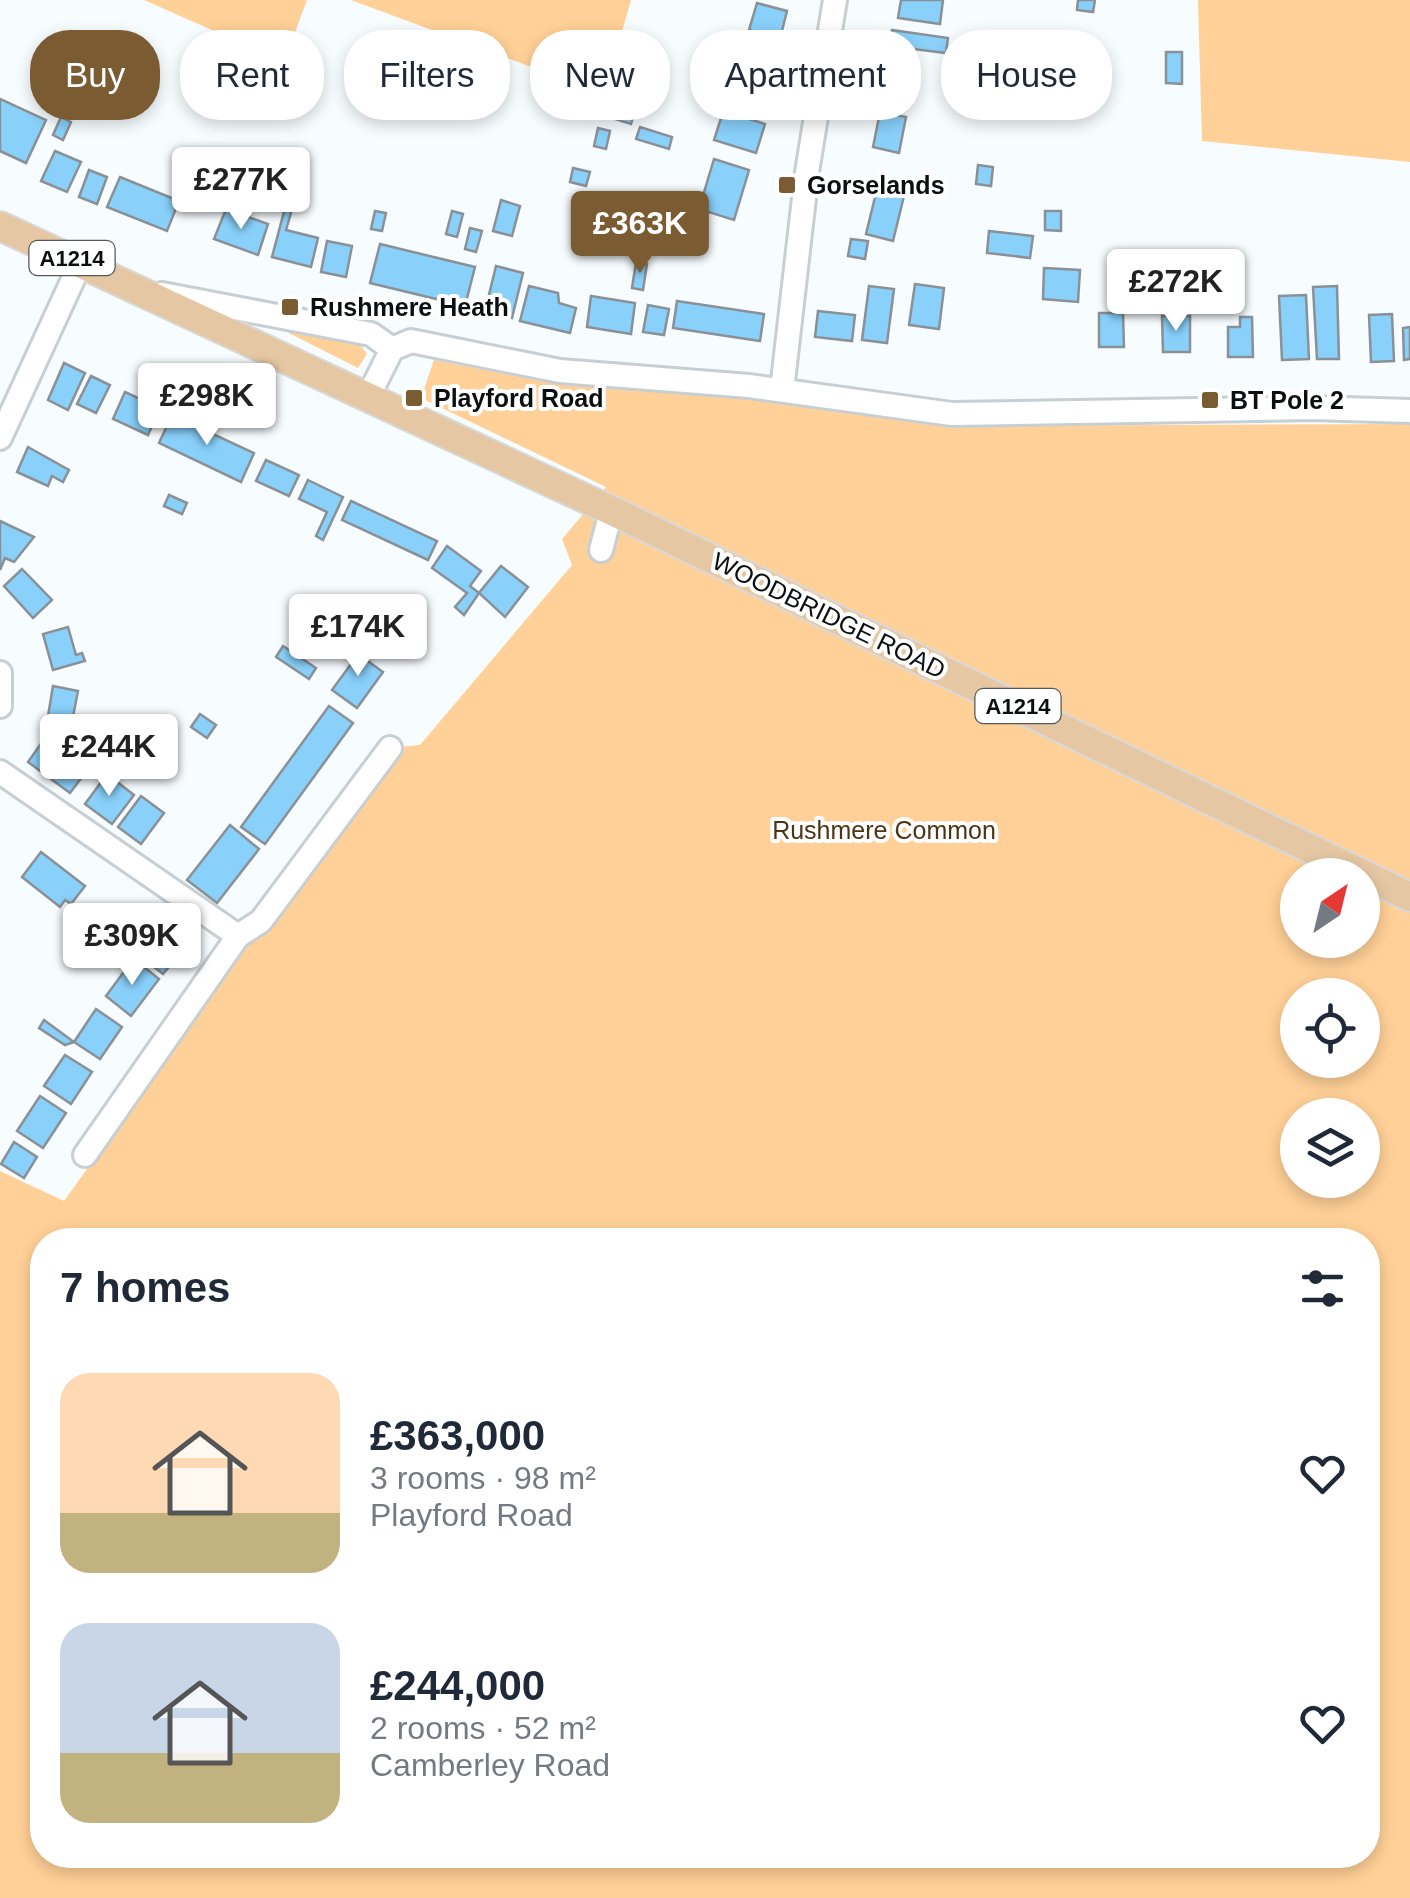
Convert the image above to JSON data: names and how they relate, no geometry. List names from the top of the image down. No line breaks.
{"streets":{"main road":["A1214","WOODBRIDGE ROAD"]},"crossings":[["A1214","WOODBRIDGE ROAD"]],"parks":["Rushmere Common"],"places":{"transit":["Gorselands","Rushmere Heath","Playford Road","BT Pole 2"]},"north":"top right","page":{"chip":["Buy","Rent","Filters","New","Apartment","House"],"price":["£277K","£363K","£272K","£298K","£174K","£244K","£309K"],"heading":"7 homes","list":[{"name":"£363,000","note":"3 rooms · 98 m² · Playford Road"},{"name":"£244,000","note":"2 rooms · 52 m² · Camberley Road"}]}}
